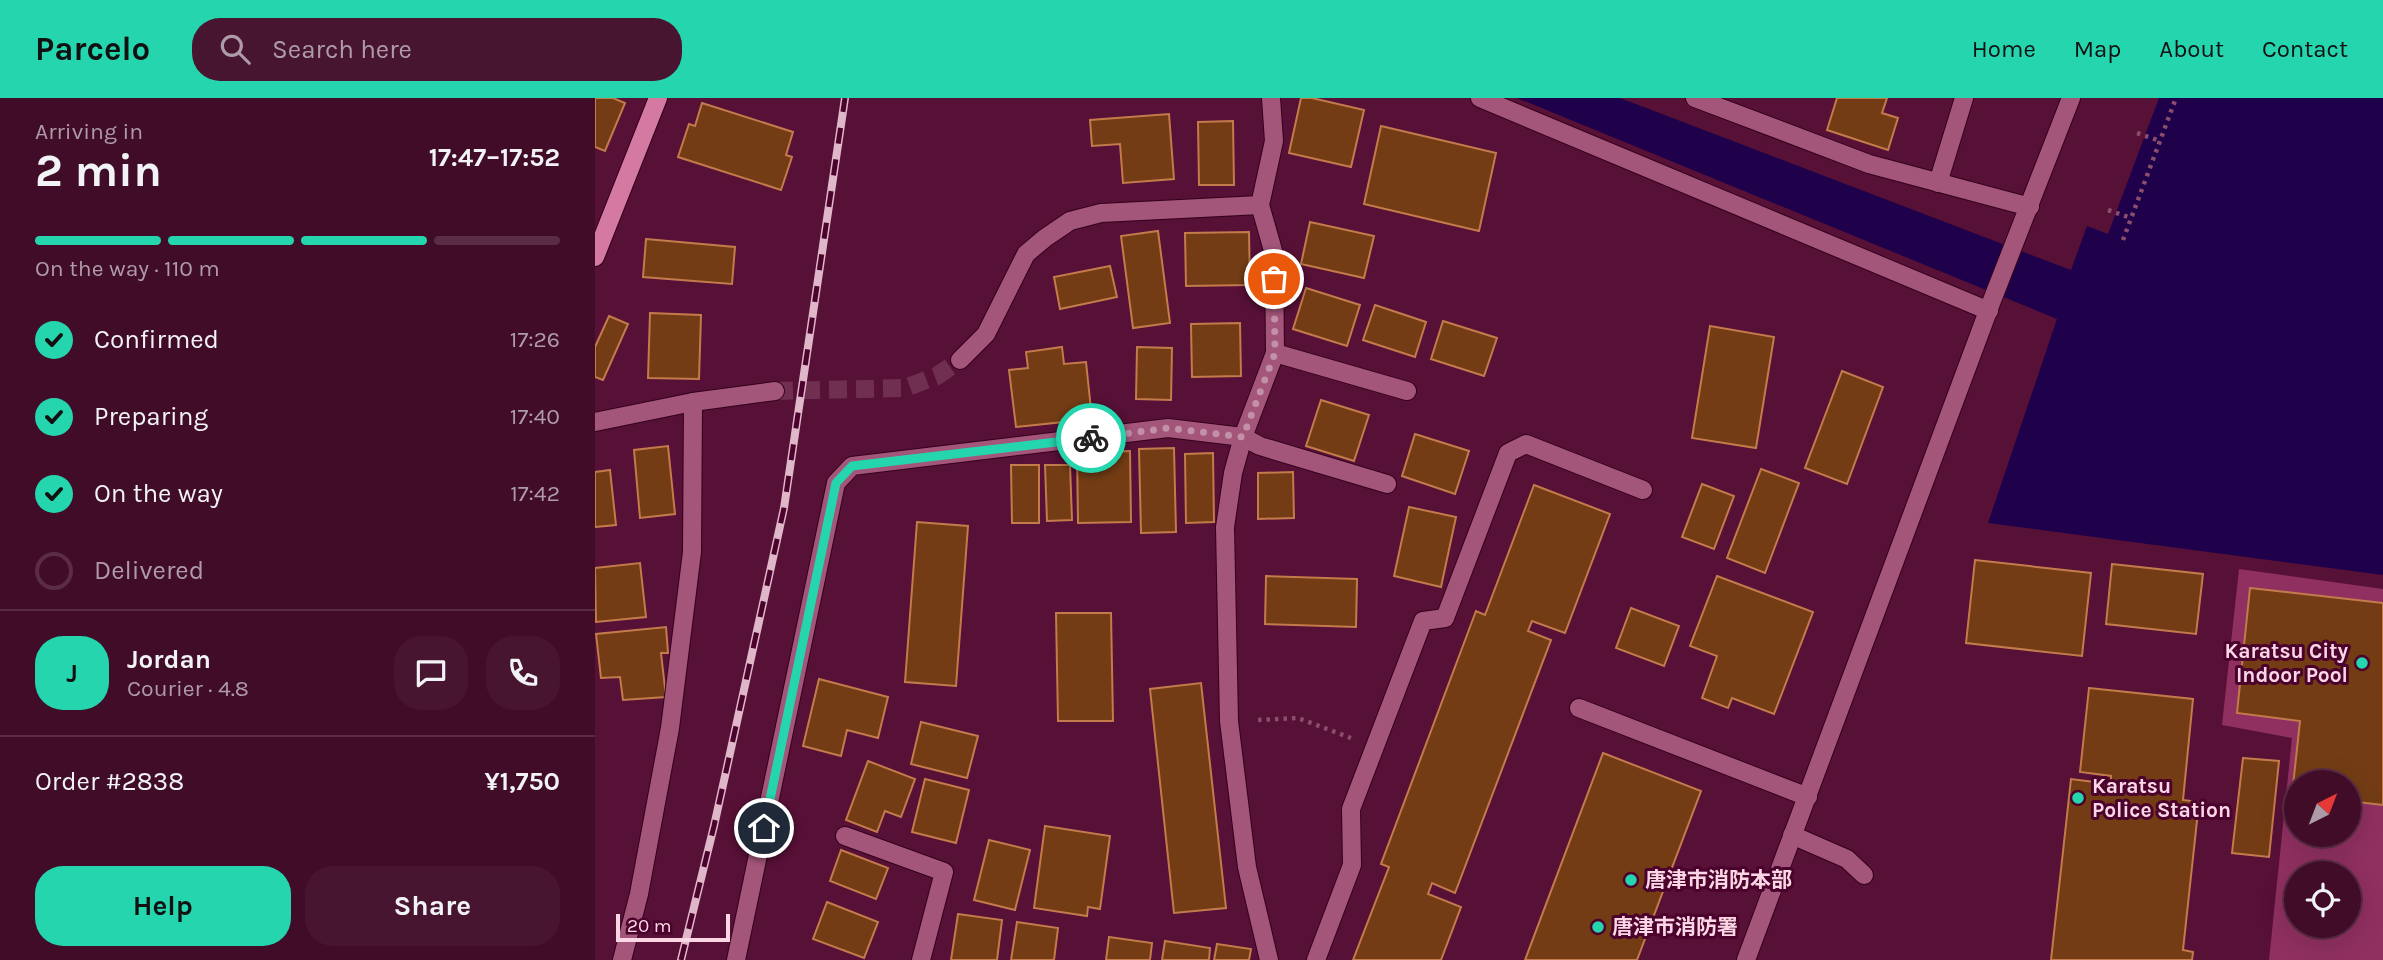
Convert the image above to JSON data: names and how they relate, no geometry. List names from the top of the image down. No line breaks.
{"places":["Karatsu City Indoor Pool","Karatsu Police Station","唐津市消防本部","唐津市消防署"],"scale_bar":"20 m","north":"top right","page":{"header":"Parcelo","search":"Search here","nav":["Home","Map","About","Contact"],"heading":["2 min","Arriving in","17:47–17:52"],"panel":["Jordan","Courier · 4.8","Order #2838","¥1,750"],"bar":"On the way · 110 m","list":[["Confirmed","17:26"],["Preparing","17:40"],["On the way","17:42"],"Delivered"],"round":"J","buttons":["Help","Share"],"scale":"20 m"}}
